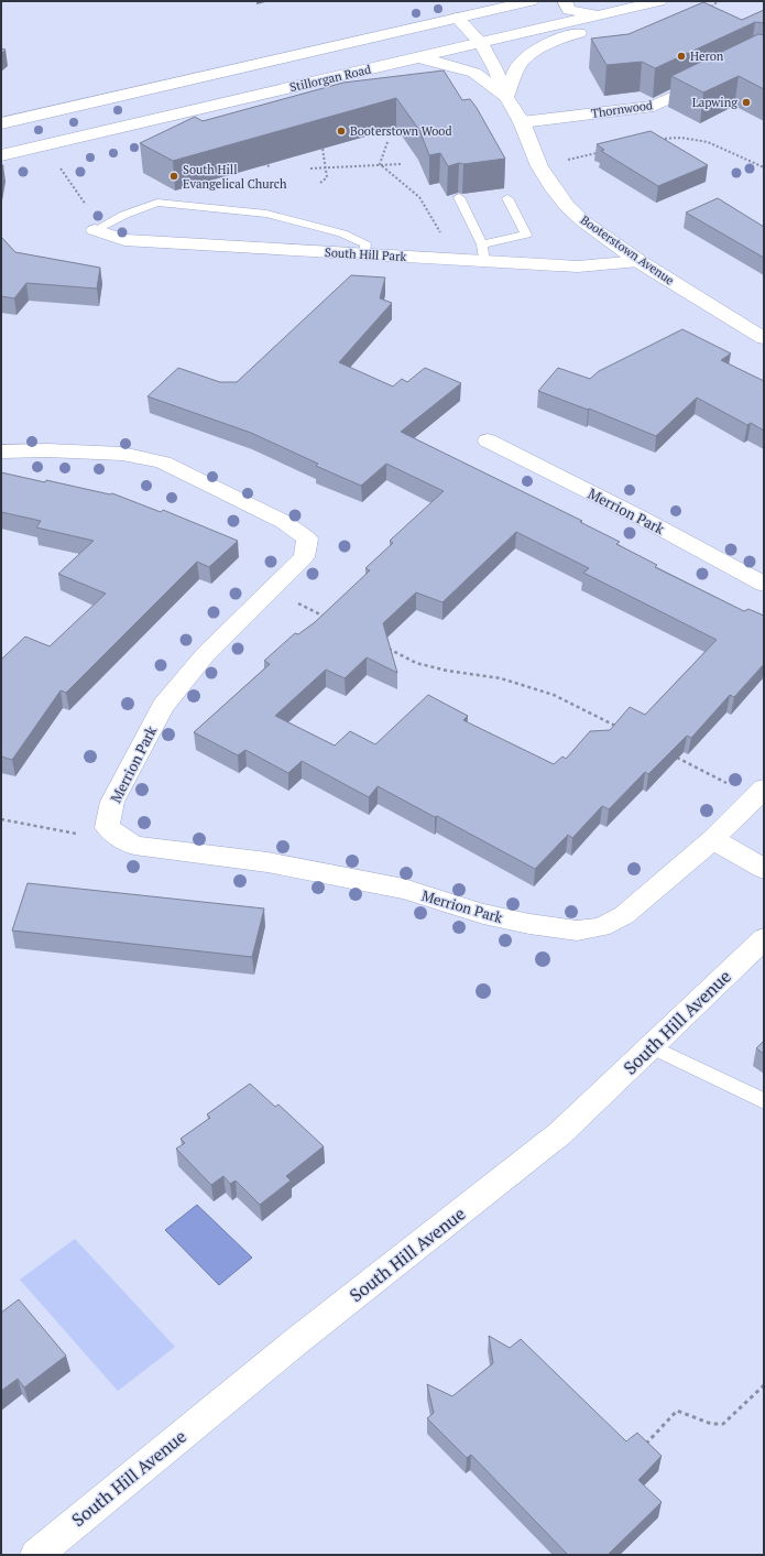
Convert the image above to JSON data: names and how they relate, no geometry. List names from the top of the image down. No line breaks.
{"streets":{"street":["Stillorgan Road","Thornwood","Booterstown Avenue","South Hill Park","Merrion Park","South Hill Avenue"]},"crossings":[["Stillorgan Road","Booterstown Avenue"],["Thornwood","Booterstown Avenue"],["Booterstown Avenue","South Hill Park"]],"places":["Heron","Lapwing","Booterstown Wood","South Hill Evangelical Church"]}
